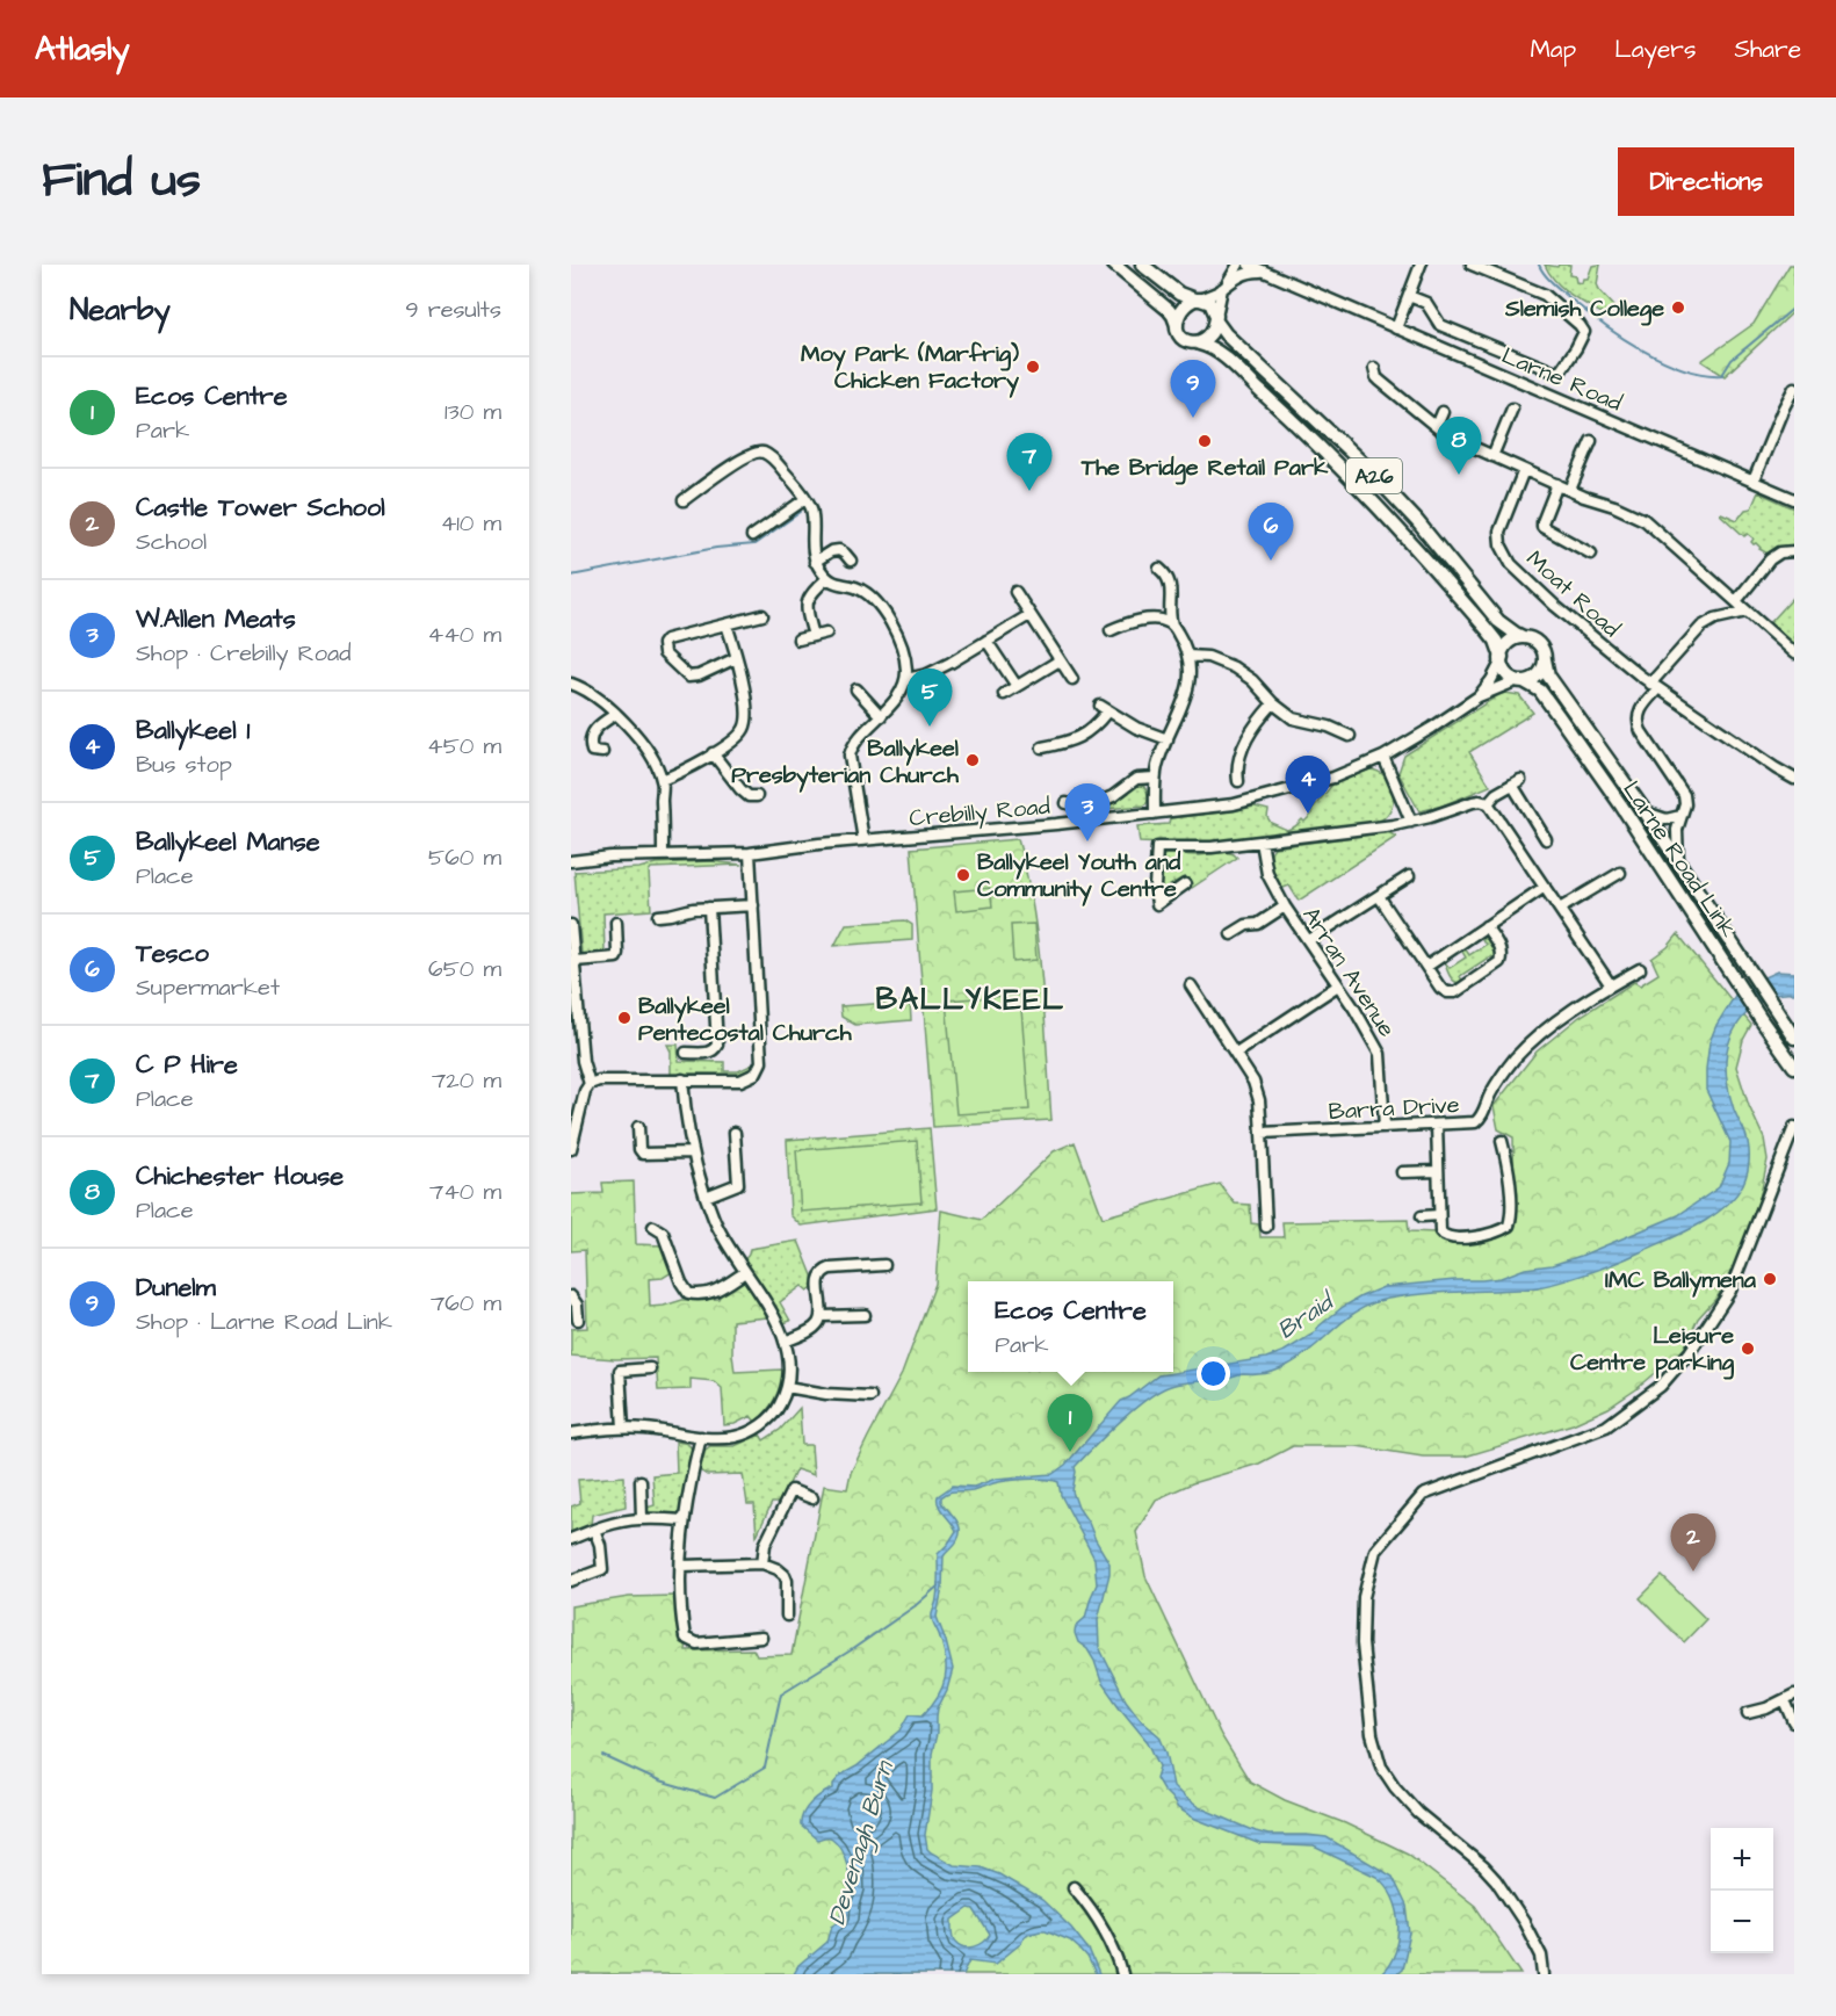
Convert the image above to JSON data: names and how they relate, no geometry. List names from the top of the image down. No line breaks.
{"streets":{"main road":["A26","Larne Road Link"],"street":["Larne Road","Moat Road","Crebilly Road","Arran Avenue","Barra Drive"]},"crossings":[["A26","Crebilly Road"],["A26","Larne Road Link"],["Crebilly Road","Larne Road Link"],["Arran Avenue","Barra Drive"]],"districts":["BALLYKEEL"],"water":["Braid","Devenagh Burn"],"places":["Slemish College","Moy Park (Marfrig) Chicken Factory","The Bridge Retail Park","Ballykeel Presbyterian Church","Ballykeel Youth and Community Centre","Ballykeel Pentecostal Church","IMC Ballymena","Leisure Centre parking"],"page":{"header":"Atlasly","nav":["Map","Layers","Share"],"title":"Find us","buttons":"Directions","heading":["Nearby","9 results"],"list":[{"mark":"1","name":"Ecos Centre","note":"Park","value":"130 m"},{"mark":"2","name":"Castle Tower School","note":"School","value":"410 m"},{"mark":"3","name":"W.Allen Meats","note":"Shop · Crebilly Road","value":"440 m"},{"mark":"4","name":"Ballykeel 1","note":"Bus stop","value":"450 m"},{"mark":"5","name":"Ballykeel Manse","note":"Place","value":"560 m"},{"mark":"6","name":"Tesco","note":"Supermarket","value":"650 m"},{"mark":"7","name":"C P Hire","note":"Place","value":"720 m"},{"mark":"8","name":"Chichester House","note":"Place","value":"740 m"},{"mark":"9","name":"Dunelm","note":"Shop · Larne Road Link","value":"760 m"}],"pins":["9","8","7","6","5","4","3","1","2"],"popup":["Ecos Centre","Park"],"map_buttons":["+","−"]}}
